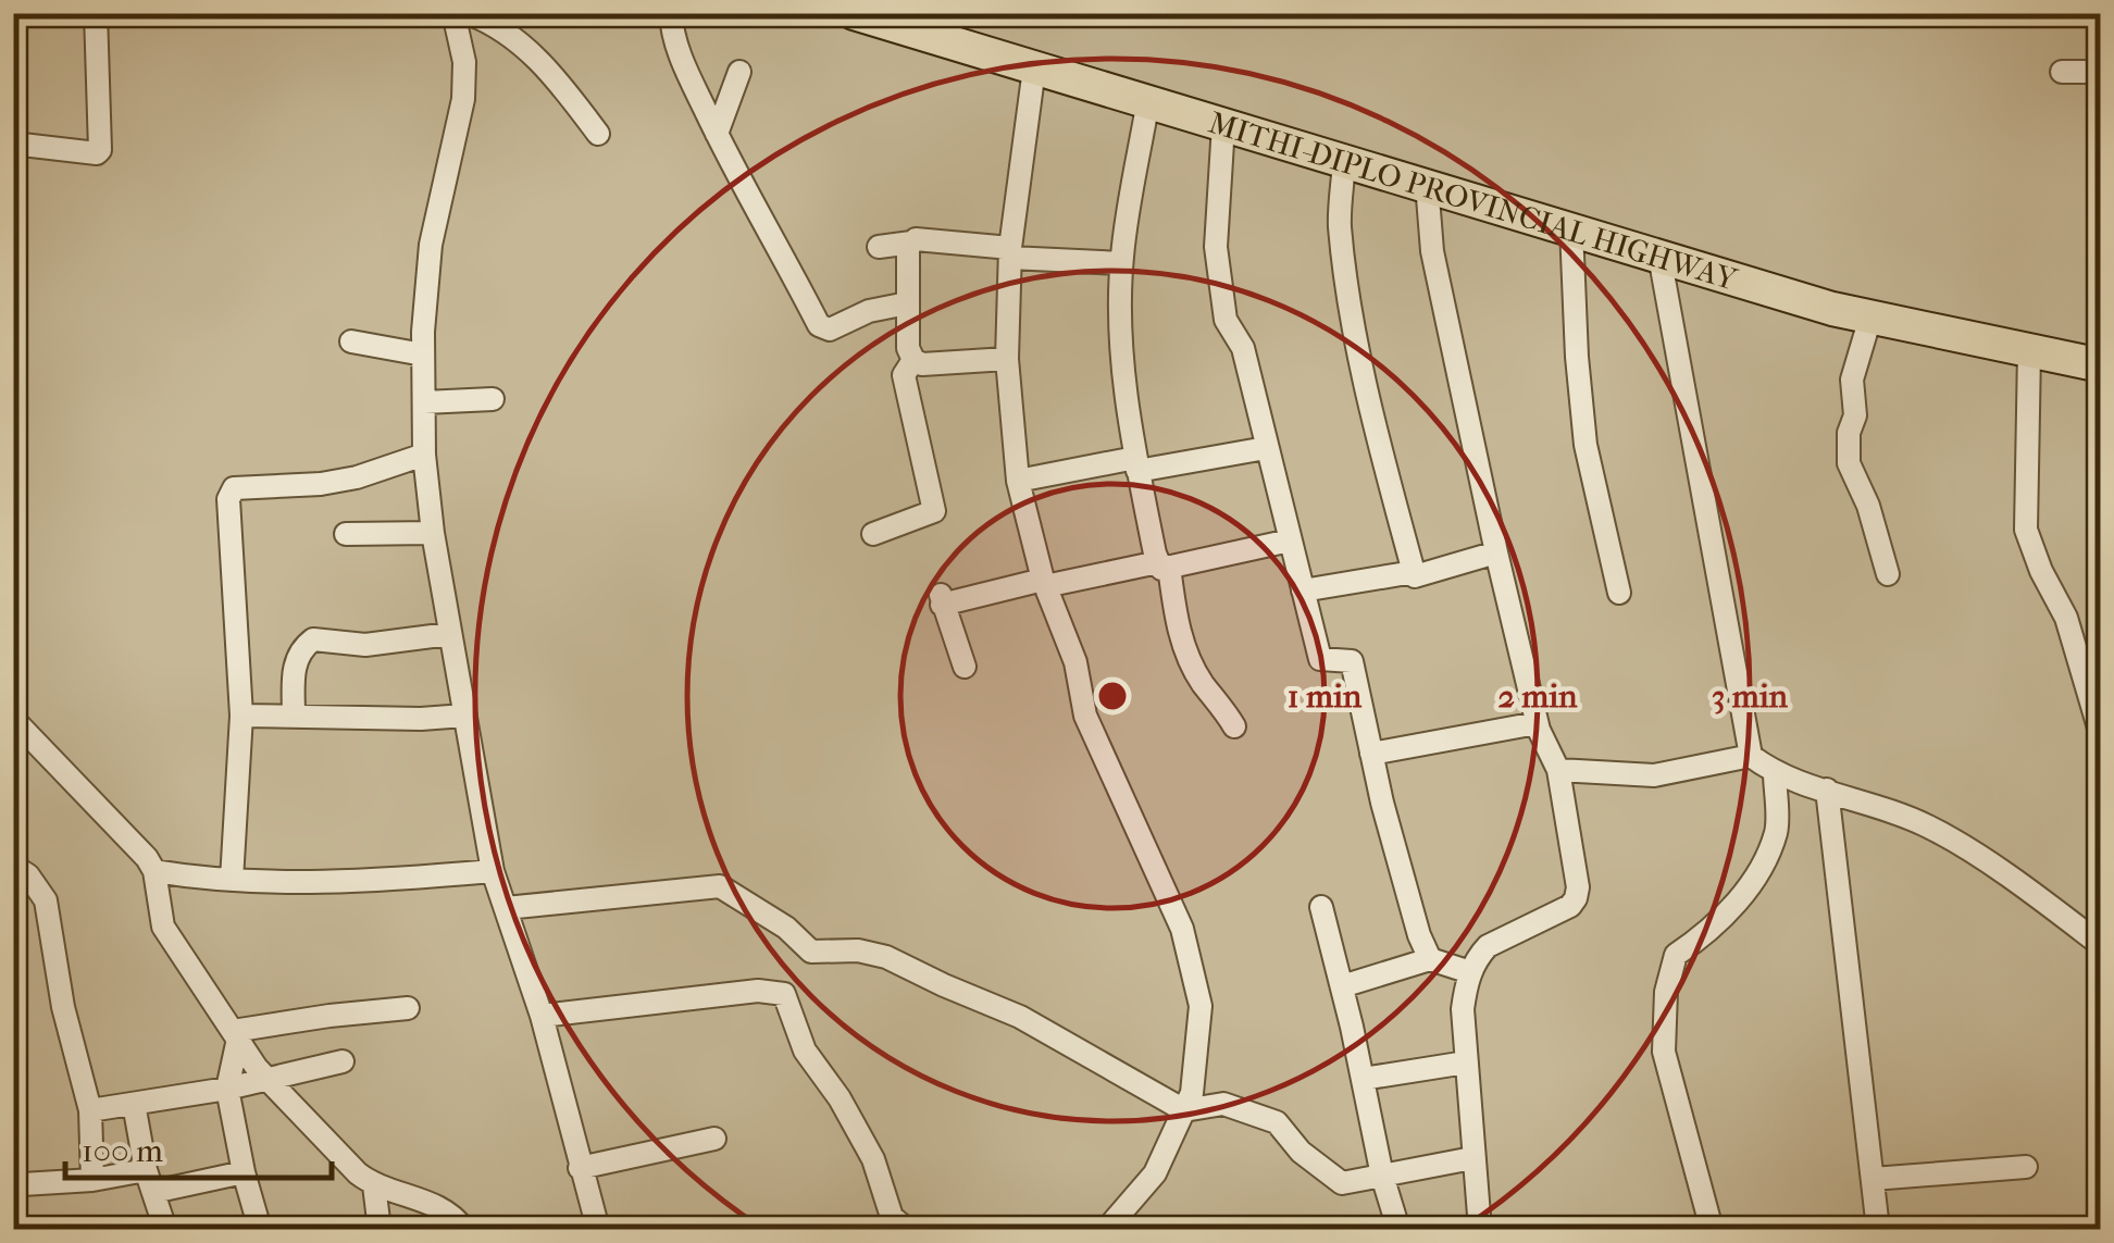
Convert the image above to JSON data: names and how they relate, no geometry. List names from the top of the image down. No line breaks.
{"streets":{"main road":["MITHI-DIPLO PROVINCIAL HIGHWAY"]},"scale_bar":"100 m","rings":["1 min","2 min","3 min"]}
